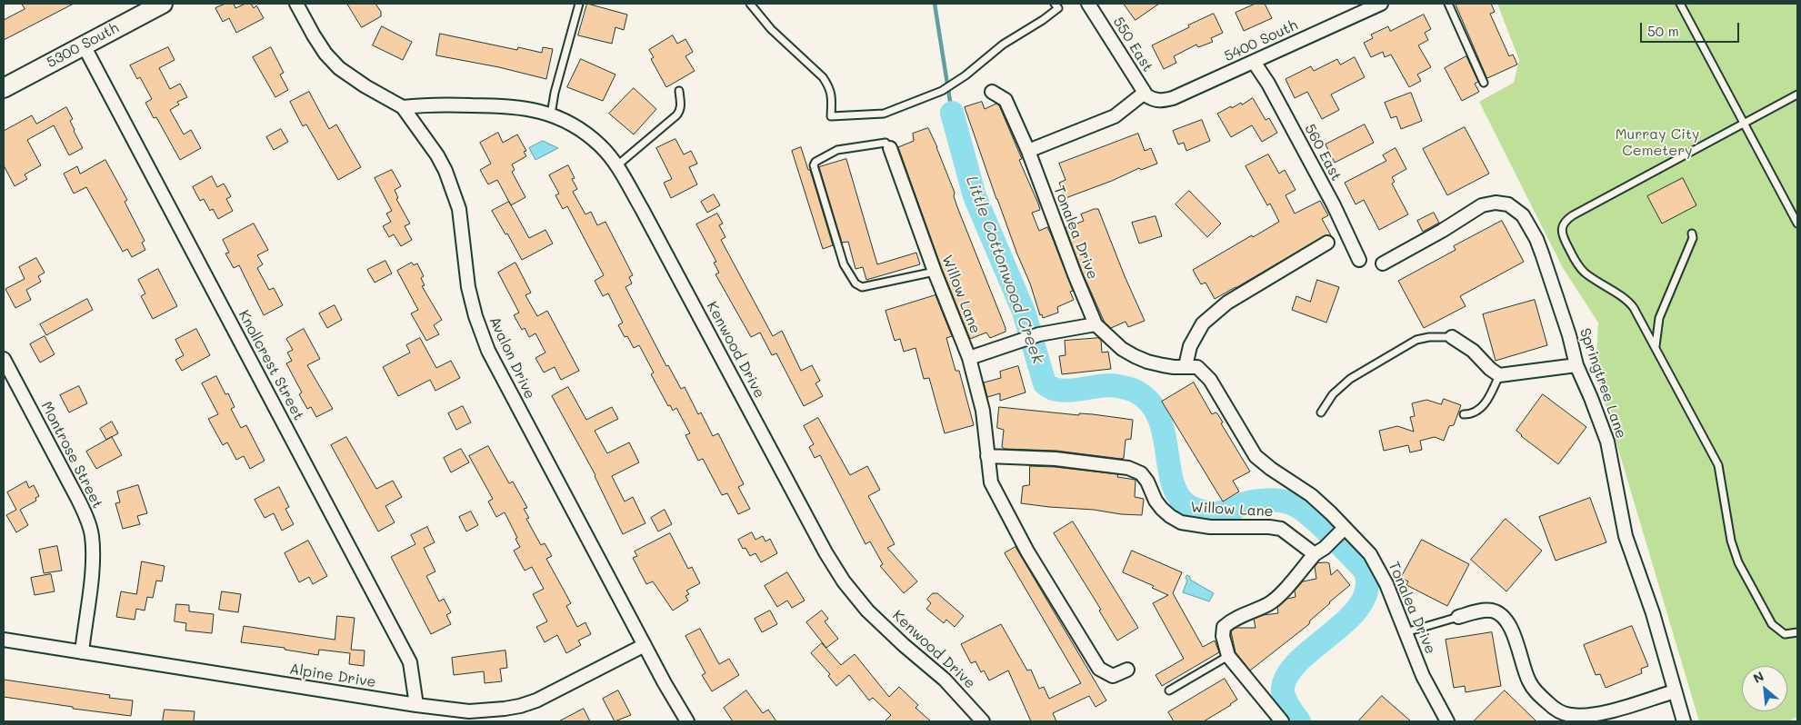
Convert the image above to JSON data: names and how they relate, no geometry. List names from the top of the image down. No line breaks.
{"streets":{"main road":["5300 South"],"street":["5400 South","550 East","560 East","Tonalea Drive","Willow Lane","Kenwood Drive","Avalon Drive","Knollcrest Street","Springtree Lane","Montrose Street","Alpine Drive"]},"crossings":[["5400 South","550 East"],["5400 South","560 East"],["5300 South","Knollcrest Street"],["Kenwood Drive","Avalon Drive"],["Avalon Drive","Alpine Drive"],["Knollcrest Street","Alpine Drive"],["Montrose Street","Alpine Drive"]],"water":["Little Cottonwood Creek"],"parks":["Murray City Cemetery"],"scale_bar":"50 m","north":"top left"}
